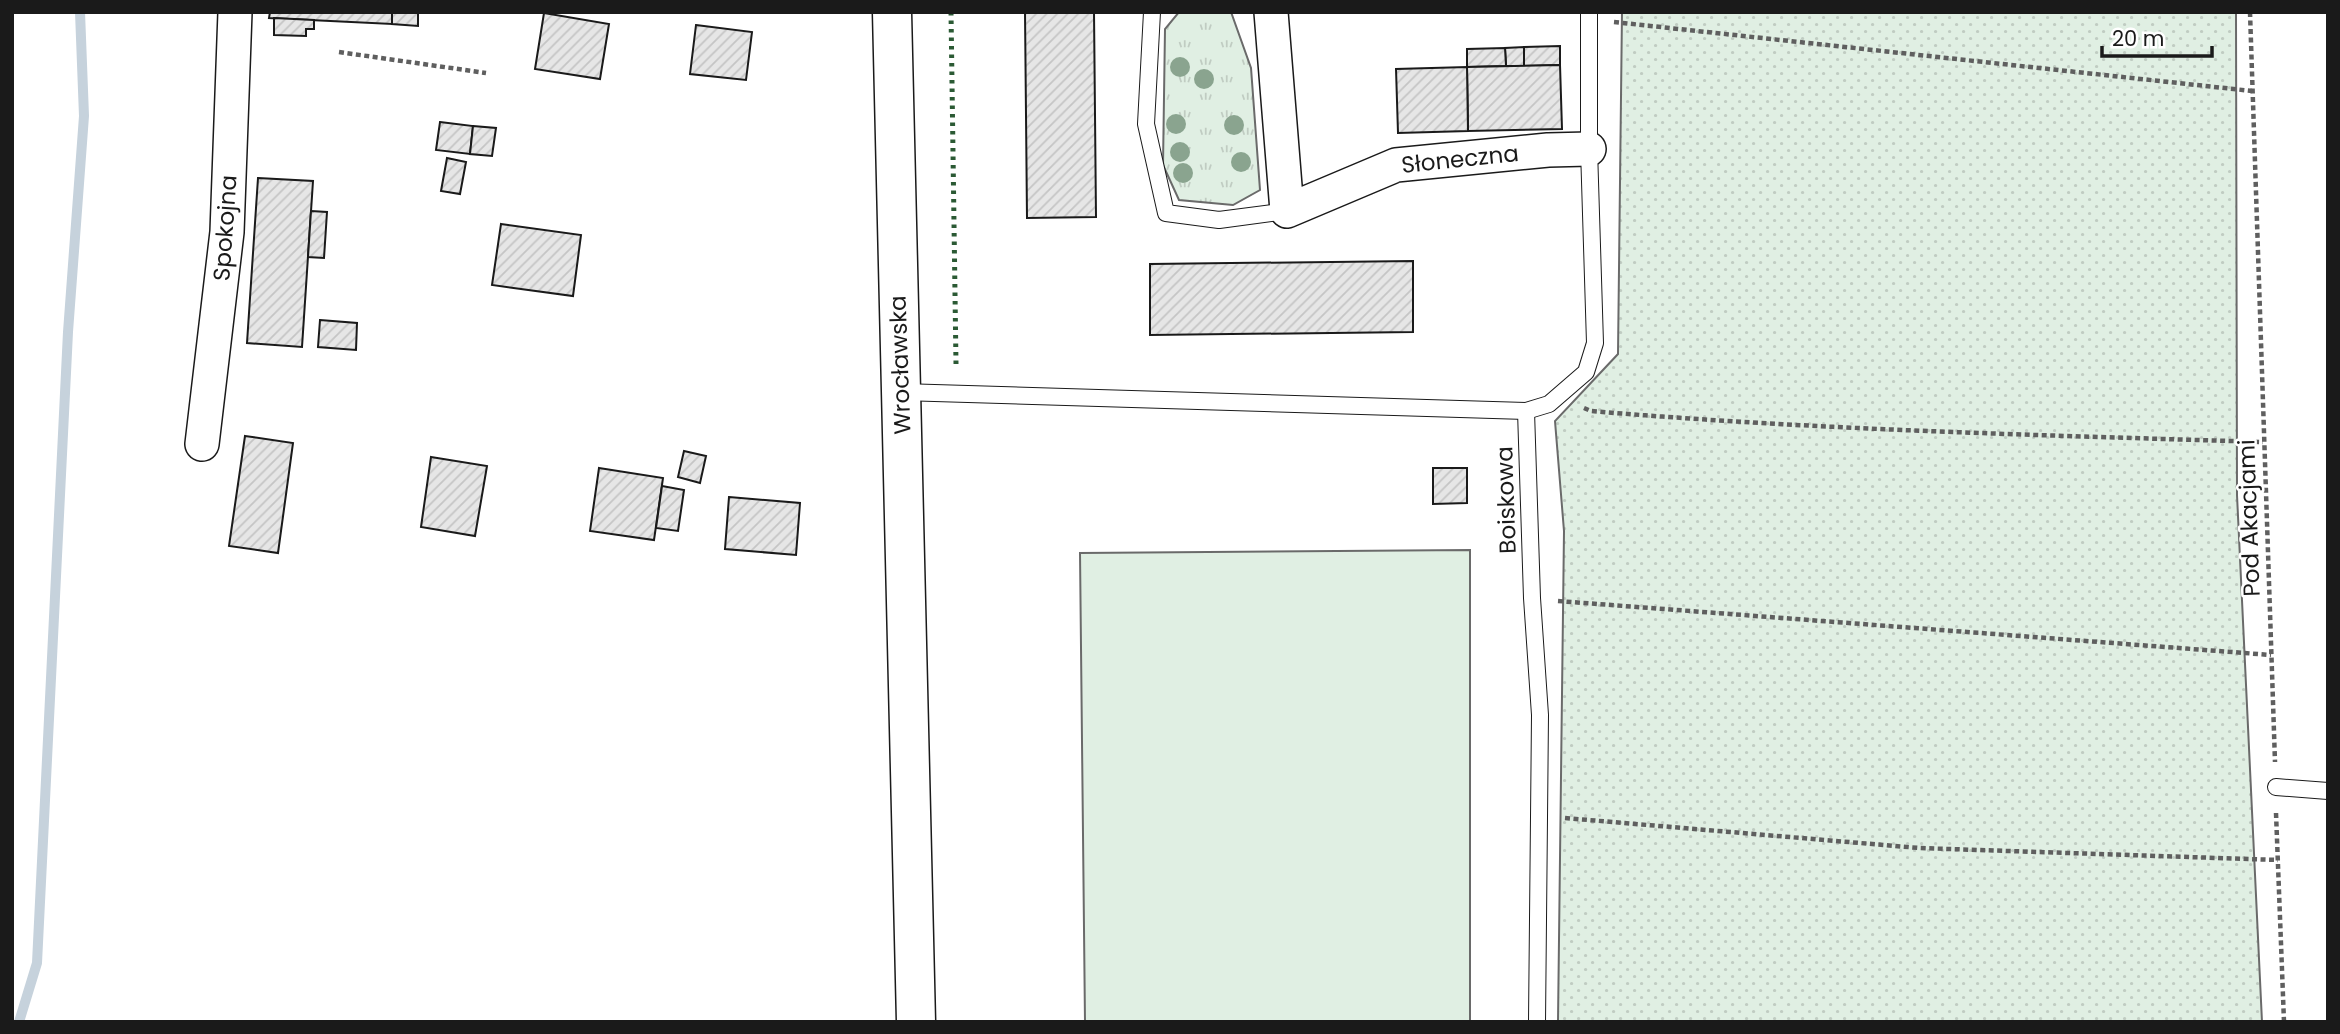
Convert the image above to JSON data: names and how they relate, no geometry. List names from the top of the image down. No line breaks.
{"streets":{"main road":["Wrocławska"],"street":["Słoneczna","Spokojna"],"lane":["Boiskowa"],"path":["Pod Akacjami"]},"scale_bar":"20 m"}
